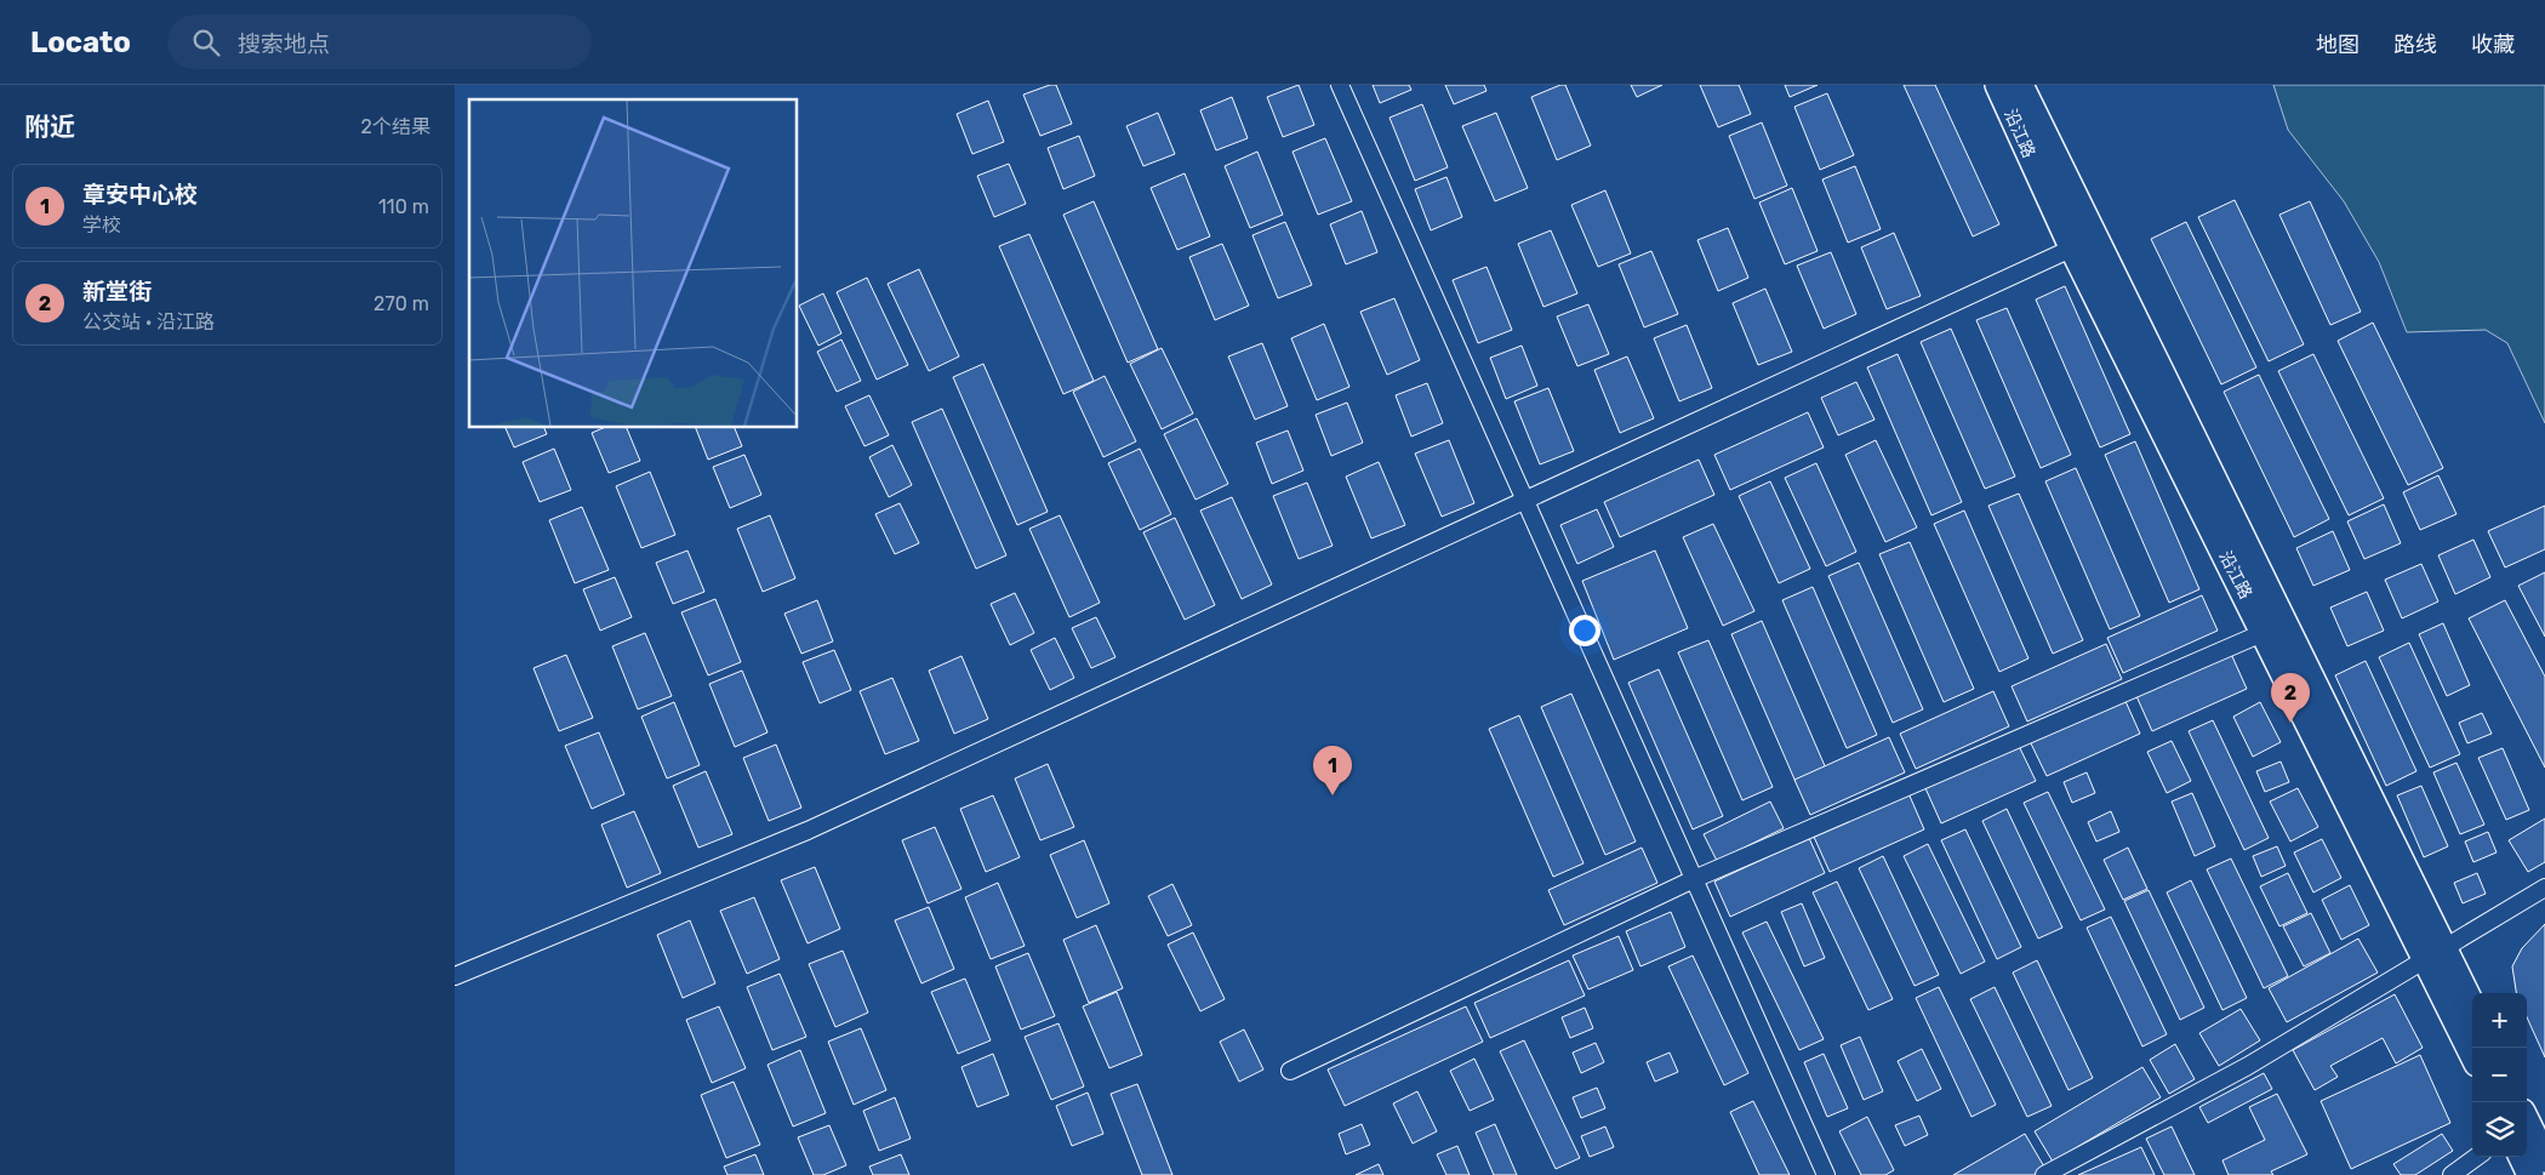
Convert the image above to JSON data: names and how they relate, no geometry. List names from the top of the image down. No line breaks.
{"streets":{"main road":["沿江路"]},"page":{"header":"Locato","search":"搜索地点","nav":["地图","路线","收藏"],"heading":["附近","2个结果"],"list":[{"mark":"1","name":"章安中心校","note":"学校","value":"110 m"},{"mark":"2","name":"新堂街","note":"公交站 · 沿江路","value":"270 m"}],"pins":["2","1"],"map_buttons":["+","−"]}}
